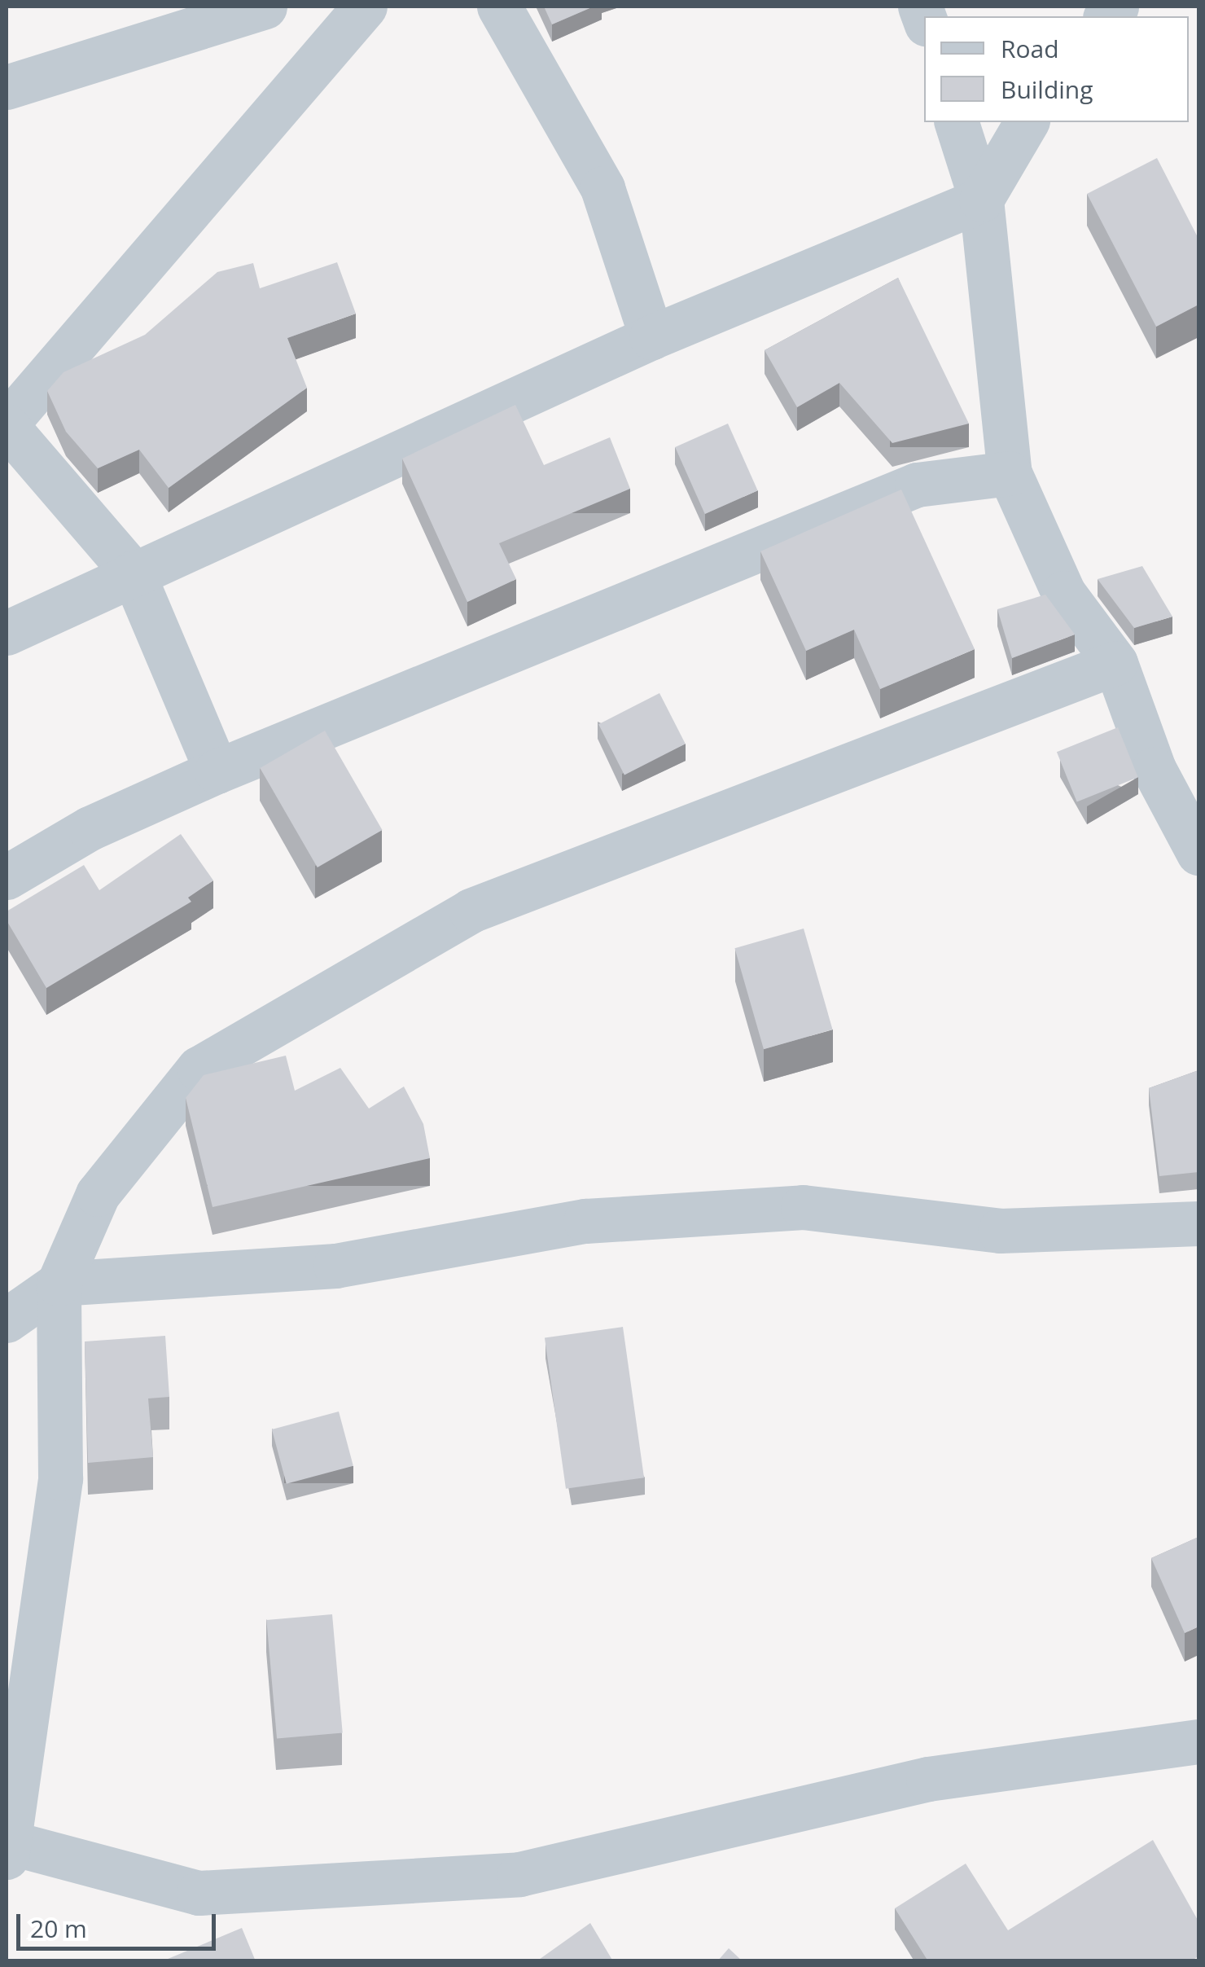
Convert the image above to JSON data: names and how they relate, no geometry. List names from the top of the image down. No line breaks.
{"legend":["Road","Building"],"scale_bar":"20 m"}
